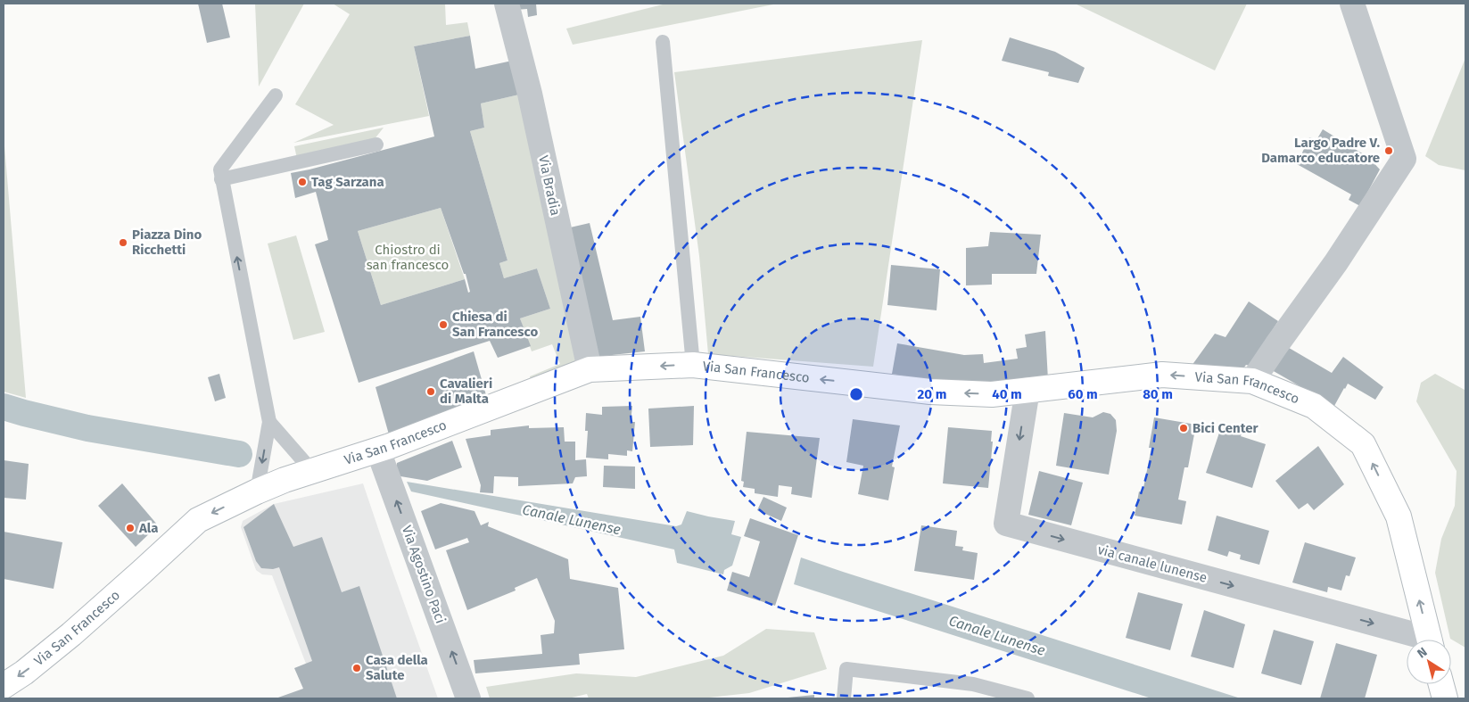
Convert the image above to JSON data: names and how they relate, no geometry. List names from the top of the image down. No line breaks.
{"streets":{"street":["Via Bradia","Via San Francesco","via canale lunense","Via Agostino Paci"]},"crossings":[["Via Bradia","Via San Francesco"],["Via San Francesco","via canale lunense"],["Via San Francesco","Via Agostino Paci"]],"one_way":["Via San Francesco","via canale lunense","Via Agostino Paci"],"water":["Canale Lunense"],"parks":["Chiostro di san francesco"],"places":["Largo Padre V. Damarco educatore","Tag Sarzana","Piazza Dino Ricchetti","Chiesa di San Francesco","Cavalieri di Malta","Bici Center","Ala","Casa della Salute"],"north":"top left","rings":["20 m","40 m","60 m","80 m"]}
